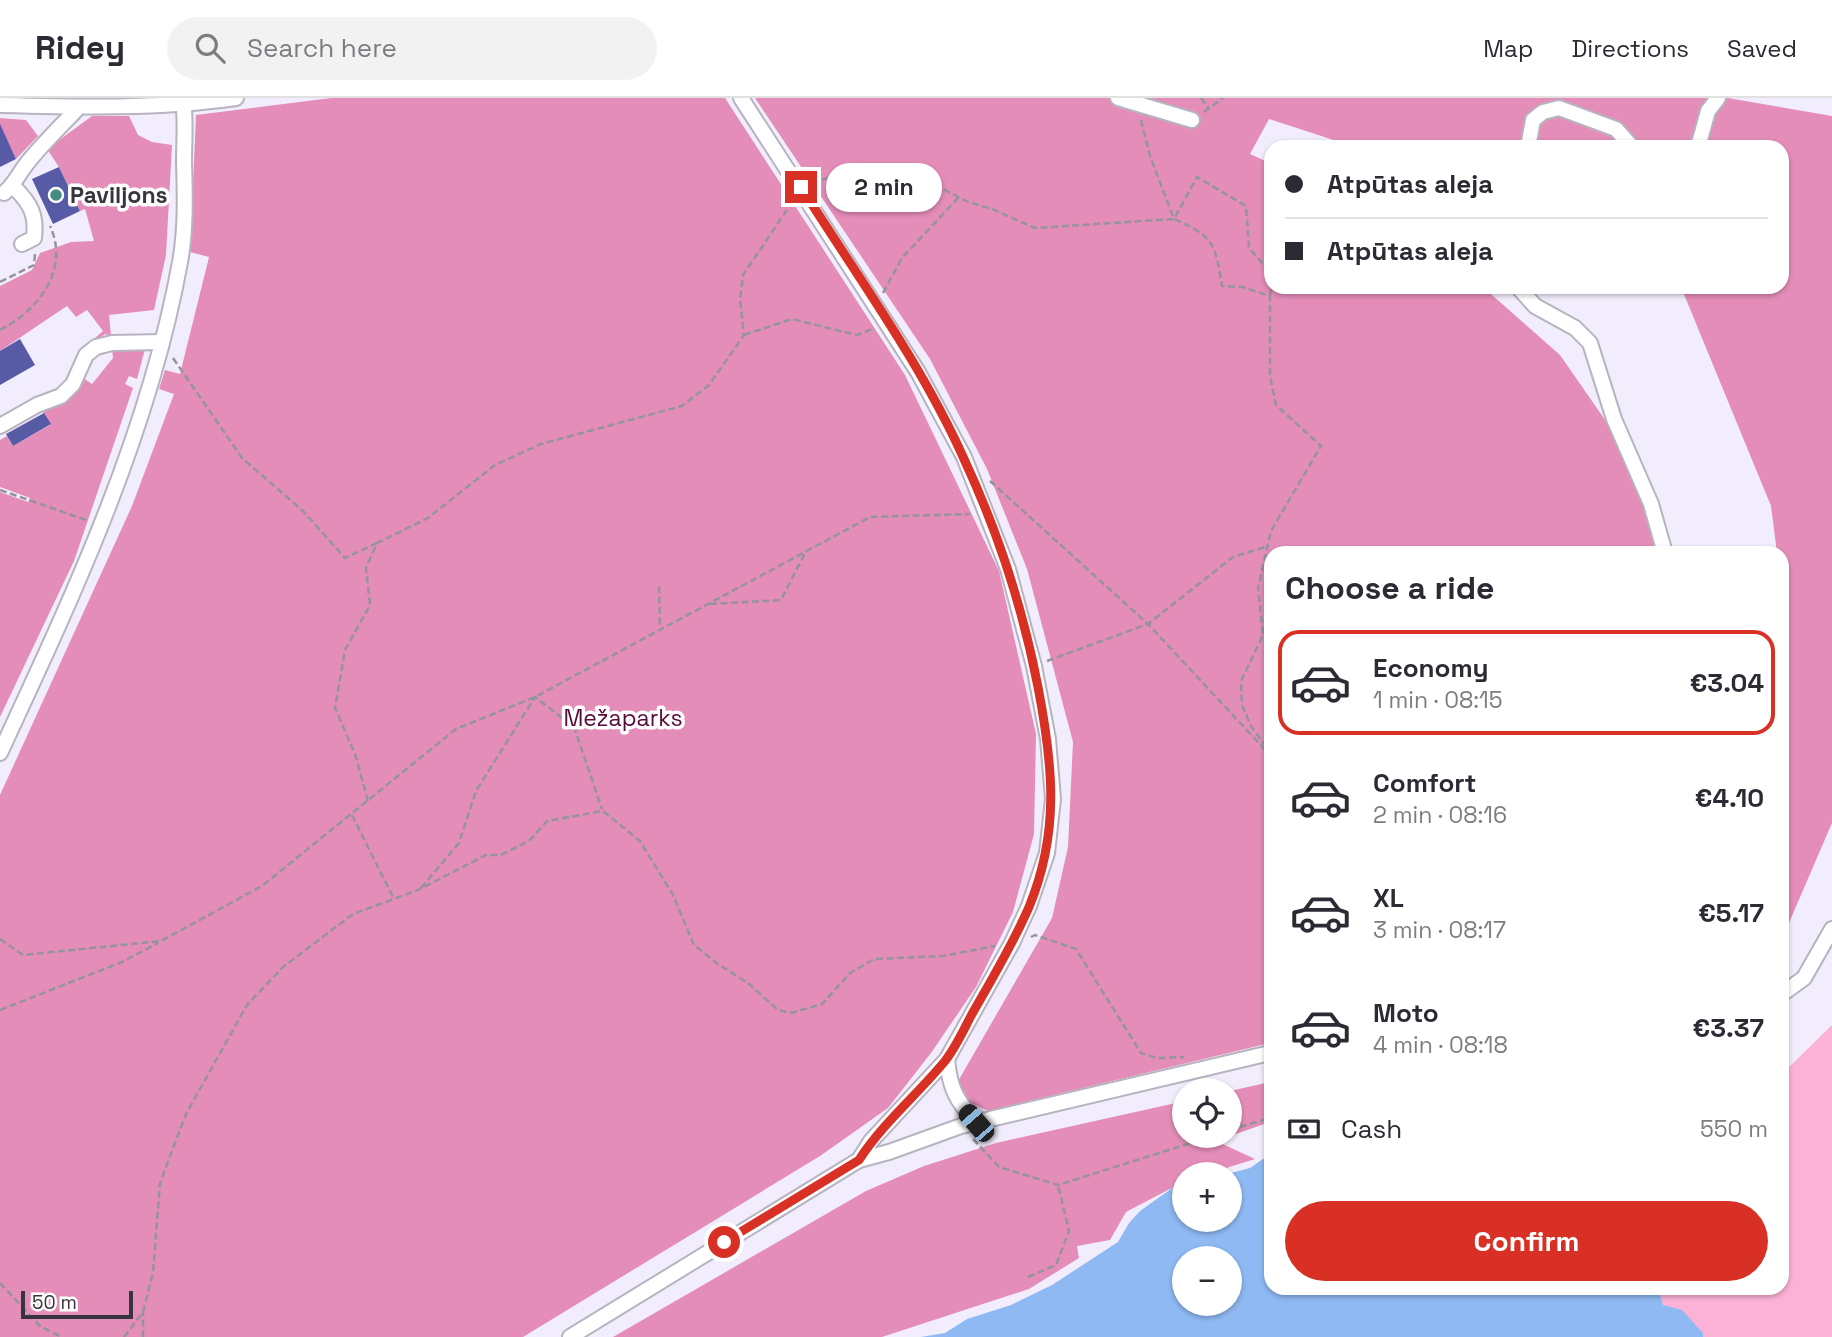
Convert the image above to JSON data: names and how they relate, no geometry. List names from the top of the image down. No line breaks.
{"parks":["Mežaparks"],"places":["Paviljons"],"scale_bar":"50 m","page":{"header":"Ridey","search":"Search here","nav":["Map","Directions","Saved"],"banner":["Atpūtas aleja","Atpūtas aleja"],"bubble":"2 min","heading":"Choose a ride","list":[{"name":"Economy","note":"1 min · 08:15","value":"€3.04"},{"name":"Comfort","note":"2 min · 08:16","value":"€4.10"},{"name":"XL","note":"3 min · 08:17","value":"€5.17"},{"name":"Moto","note":"4 min · 08:18","value":"€3.37"}],"map_buttons":["+","−"],"pay":["Cash","550 m"],"buttons":"Confirm","scale":"50 m"}}
